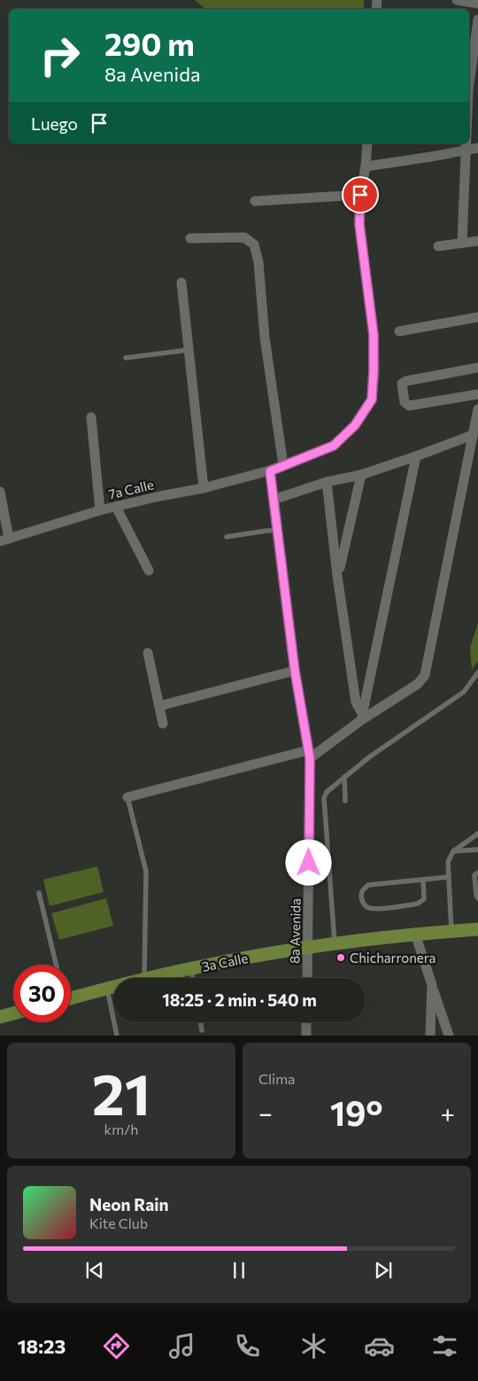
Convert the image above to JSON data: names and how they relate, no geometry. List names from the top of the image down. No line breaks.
{"streets":{"main road":["3a Calle"],"street":["7a Calle","8a Avenida"]},"crossings":[["7a Calle","8a Avenida"],["8a Avenida","3a Calle"]],"places":["Chicharronera"],"page":{"turn":["290 m","8a Avenida"],"then":"Luego","limit":"30","trip":"18:25 · 2 min · 540 m","tile":[["21","km/h"],"Clima"],"heat":["−","19°","+"],"song":["Neon Rain","Kite Club"],"tabs":"18:23"}}
